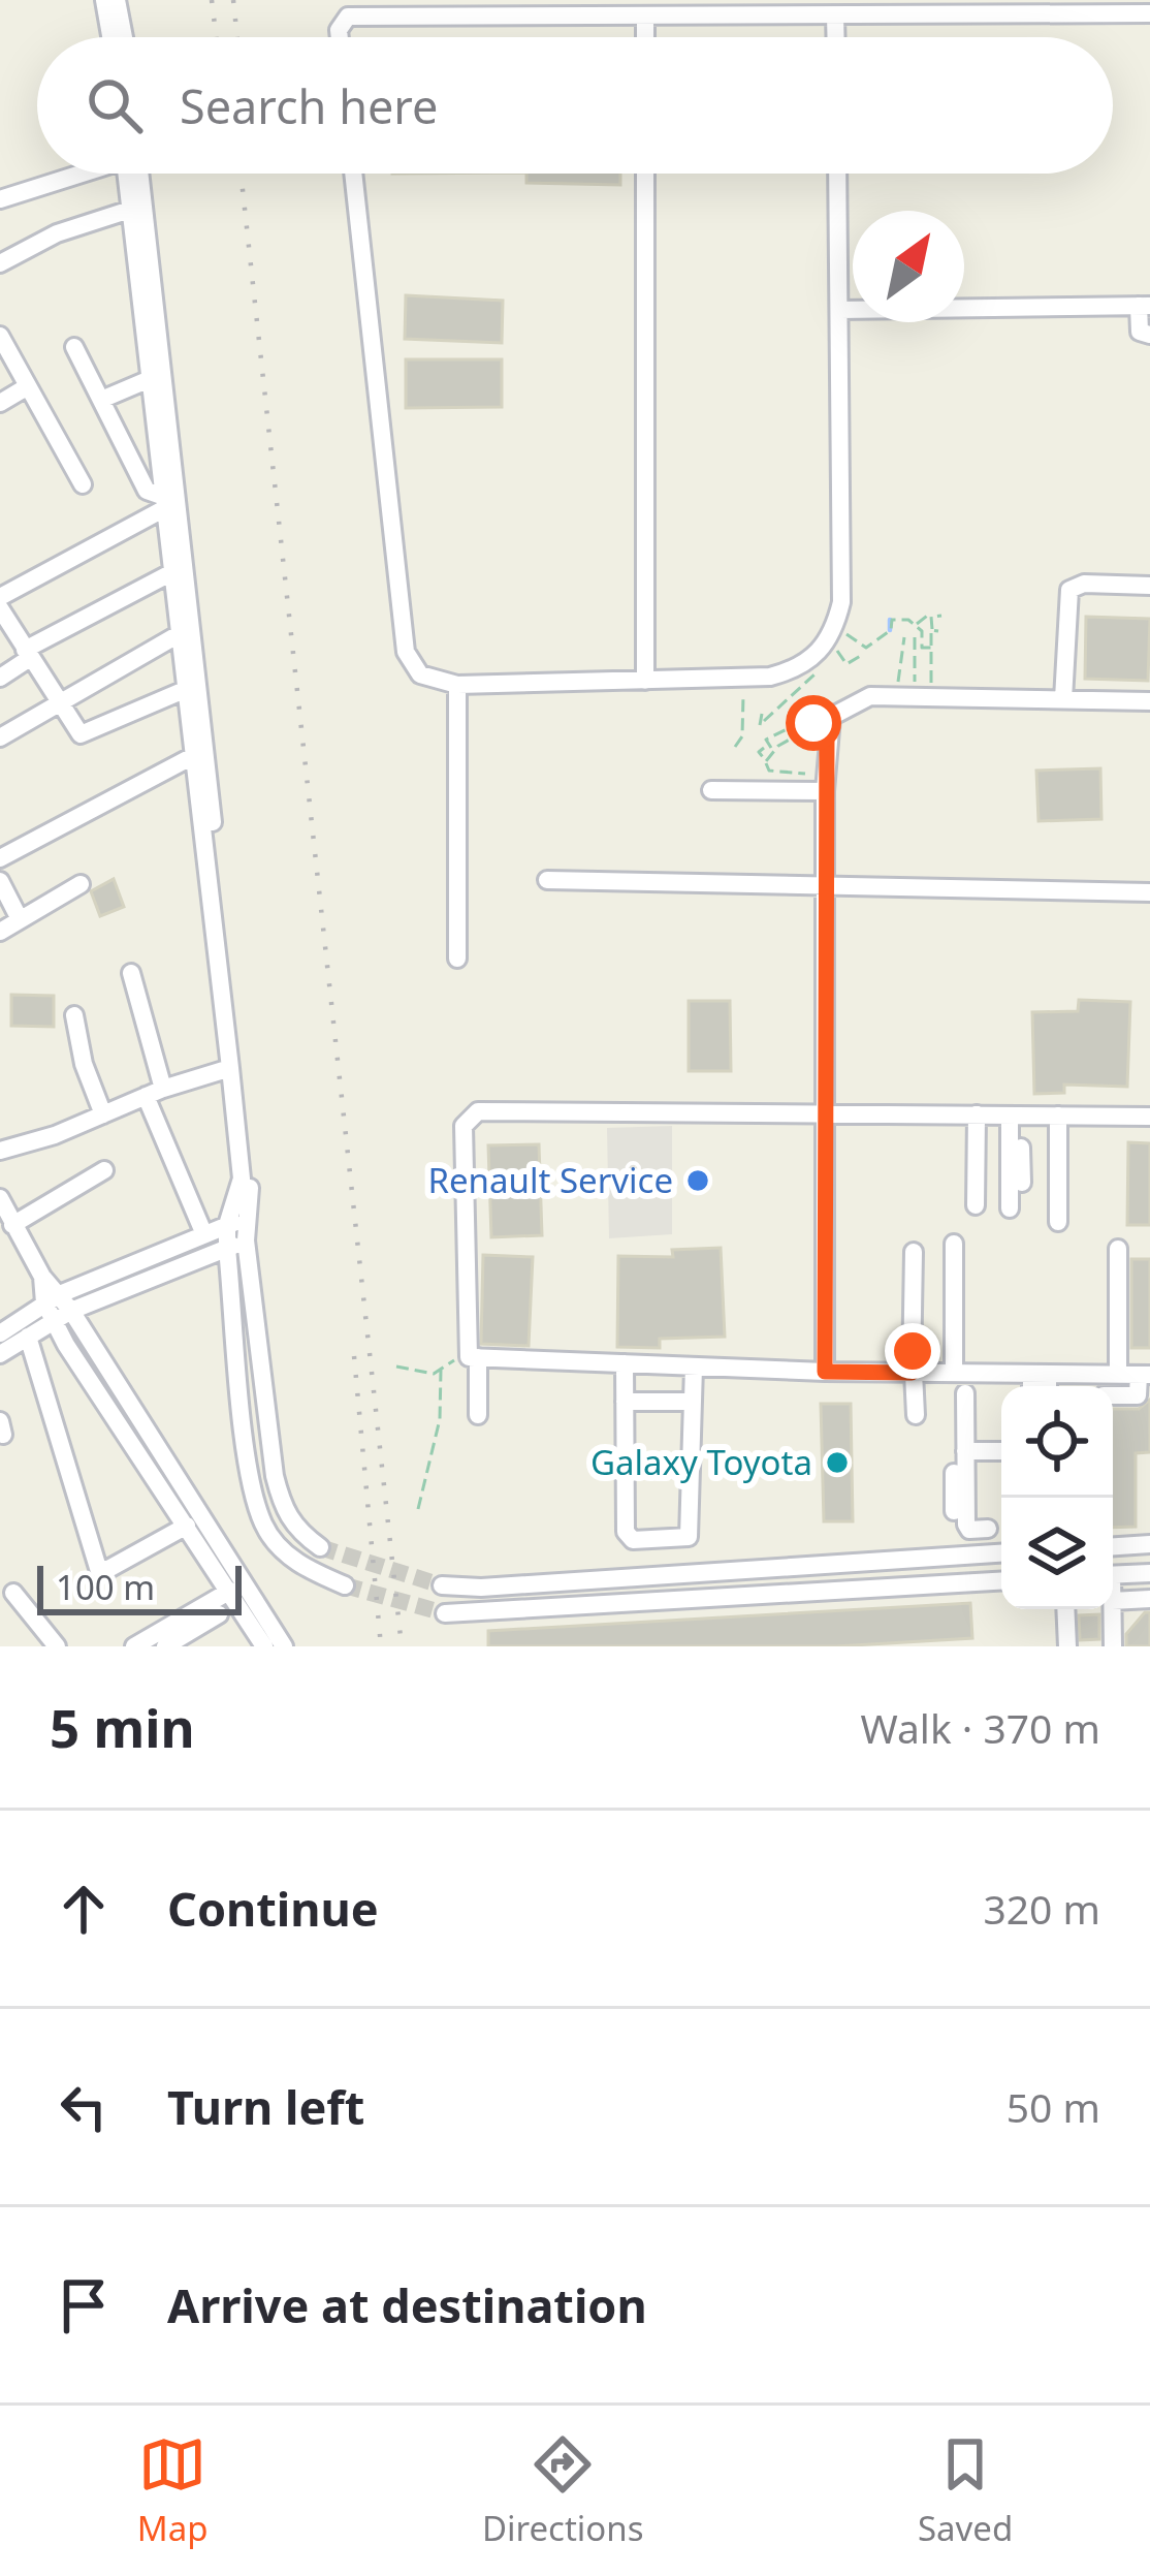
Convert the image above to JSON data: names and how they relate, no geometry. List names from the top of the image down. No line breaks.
{"places":["Renault Service","Galaxy Toyota"],"scale_bar":"100 m","north":"top right","page":{"search":"Search here","scale":"100 m","heading":["5 min","Walk · 370 m"],"list":[["Continue","320 m"],["Turn left","50 m"],"Arrive at destination"],"nav":["Map","Directions","Saved"]}}
